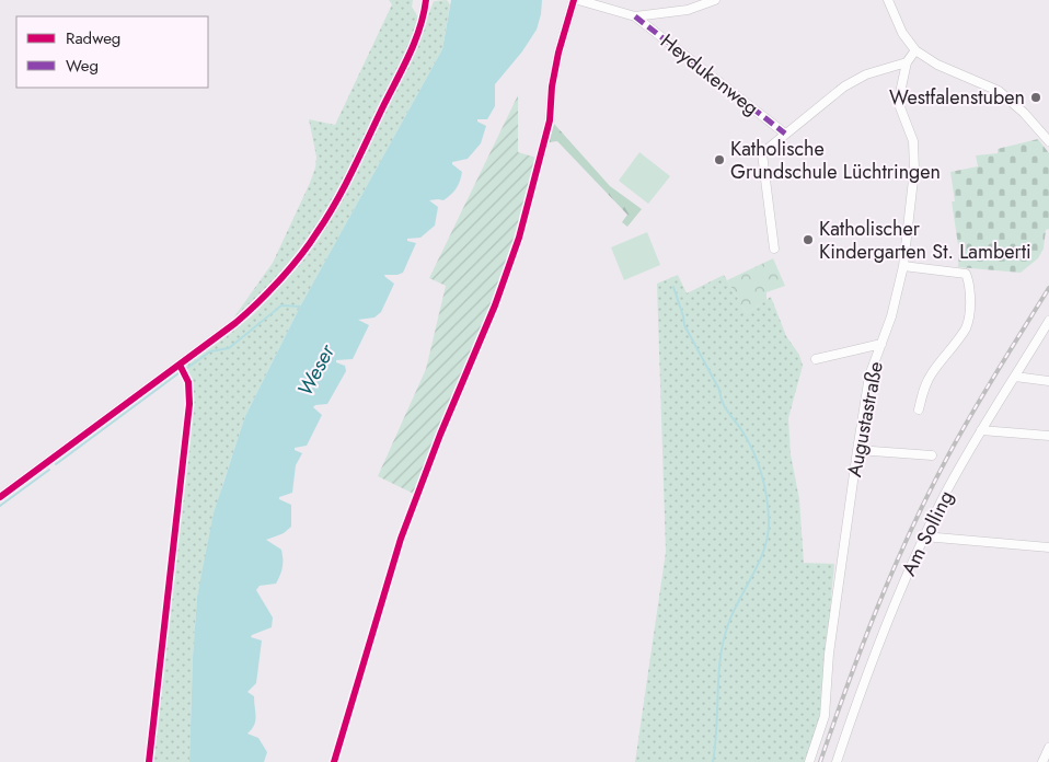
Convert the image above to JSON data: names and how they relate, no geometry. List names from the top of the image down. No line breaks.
{"streets":{"street":["Heydukenweg","Augustastraße","Am Solling"]},"water":["Weser"],"places":["Westfalenstuben","Katholische Grundschule Lüchtringen","Katholischer Kindergarten St. Lamberti"],"legend":["Radweg","Weg"]}
